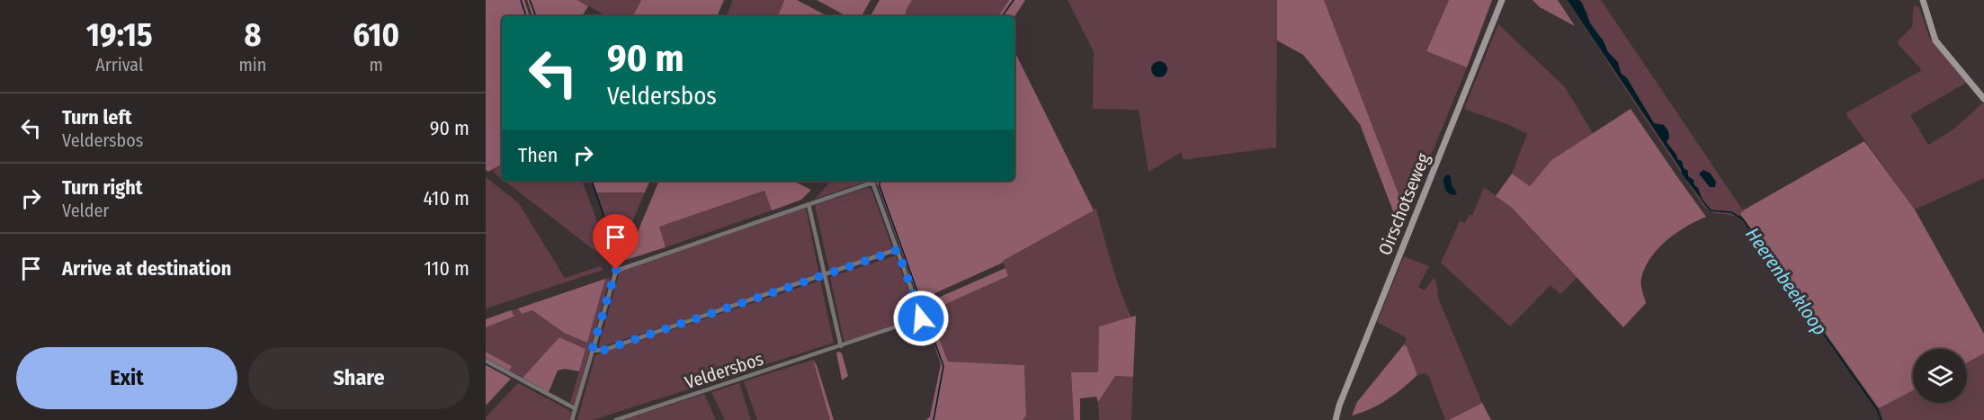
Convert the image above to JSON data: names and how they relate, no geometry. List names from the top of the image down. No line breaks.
{"streets":{"street":["Oirschotseweg","Veldersbos"]},"water":["Heerenbeekloop"],"page":{"eta":["19:15","Arrival","8","min","610","m"],"turn":["90 m","Veldersbos"],"list":[{"name":"Turn left","note":"Veldersbos","value":"90 m"},{"name":"Turn right","note":"Velder","value":"410 m"},{"name":"Arrive at destination","value":"110 m"}],"then":"Then","buttons":["Exit","Share"]}}
